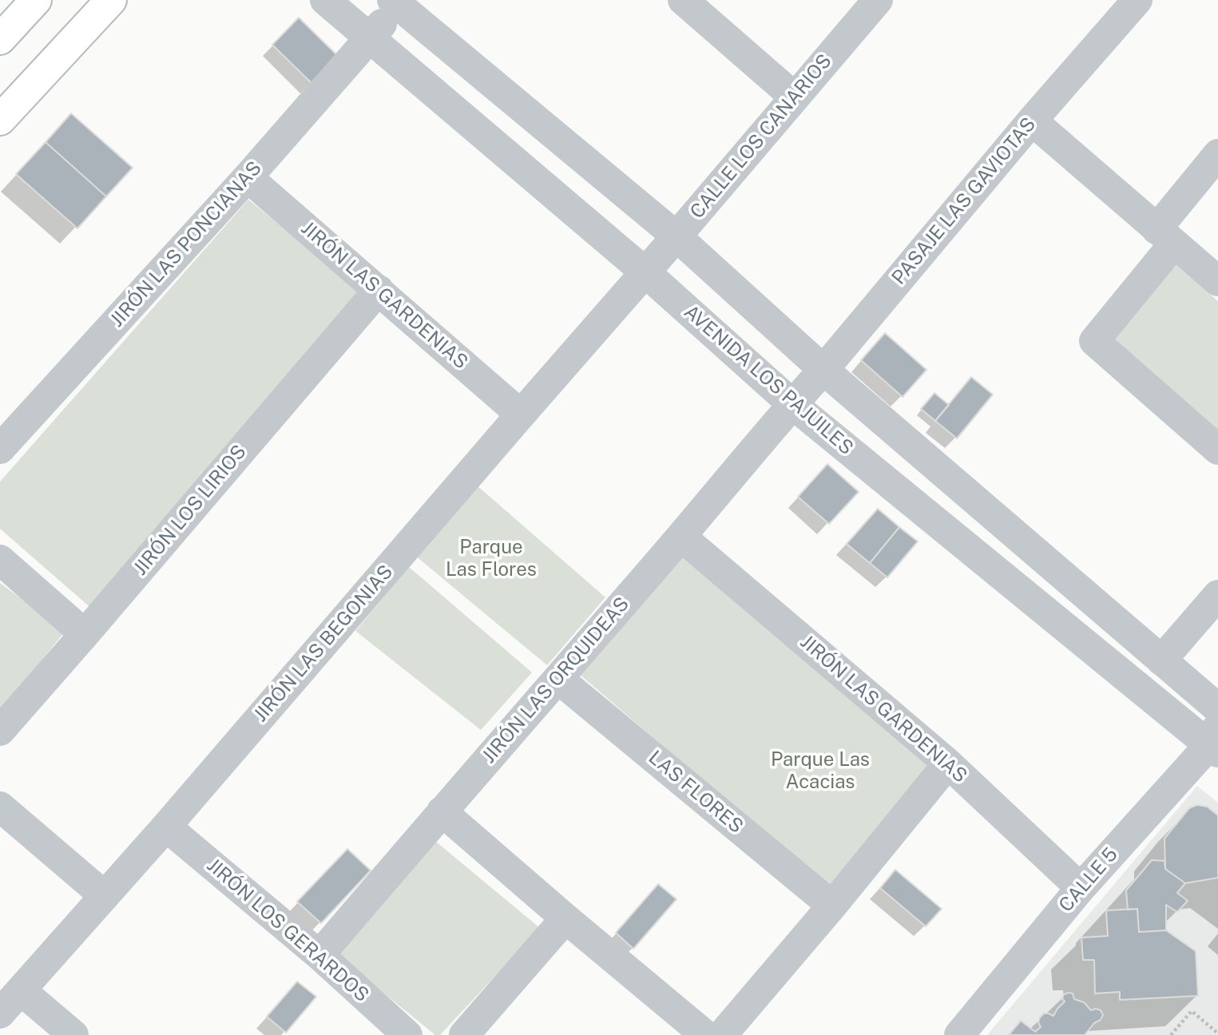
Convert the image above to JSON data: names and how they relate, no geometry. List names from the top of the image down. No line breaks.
{"streets":{"street":["CALLE LOS CANARIOS","PASAJE LAS GAVIOTAS","JIRÓN LAS PONCIANAS","JIRÓN LAS GARDENIAS","AVENIDA LOS PAJUILES","JIRÓN LOS LIRIOS","JIRÓN LAS BEGONIAS","JIRÓN LAS ORQUIDEAS","LAS FLORES","CALLE 5","JIRÓN LOS GERARDOS"]},"crossings":[["CALLE LOS CANARIOS","AVENIDA LOS PAJUILES"],["CALLE LOS CANARIOS","JIRÓN LAS BEGONIAS"],["PASAJE LAS GAVIOTAS","AVENIDA LOS PAJUILES"],["PASAJE LAS GAVIOTAS","JIRÓN LAS ORQUIDEAS"],["JIRÓN LAS PONCIANAS","JIRÓN LAS GARDENIAS"],["JIRÓN LAS PONCIANAS","AVENIDA LOS PAJUILES"],["JIRÓN LAS GARDENIAS","JIRÓN LOS LIRIOS"],["JIRÓN LAS GARDENIAS","JIRÓN LAS BEGONIAS"],["JIRÓN LAS GARDENIAS","JIRÓN LAS ORQUIDEAS"],["JIRÓN LAS GARDENIAS","CALLE 5"],["AVENIDA LOS PAJUILES","JIRÓN LAS BEGONIAS"],["AVENIDA LOS PAJUILES","JIRÓN LAS ORQUIDEAS"],["AVENIDA LOS PAJUILES","CALLE 5"],["JIRÓN LAS BEGONIAS","JIRÓN LOS GERARDOS"],["JIRÓN LAS ORQUIDEAS","LAS FLORES"],["JIRÓN LAS ORQUIDEAS","JIRÓN LOS GERARDOS"]],"parks":["Parque Las Flores","Parque Las Acacias"]}
